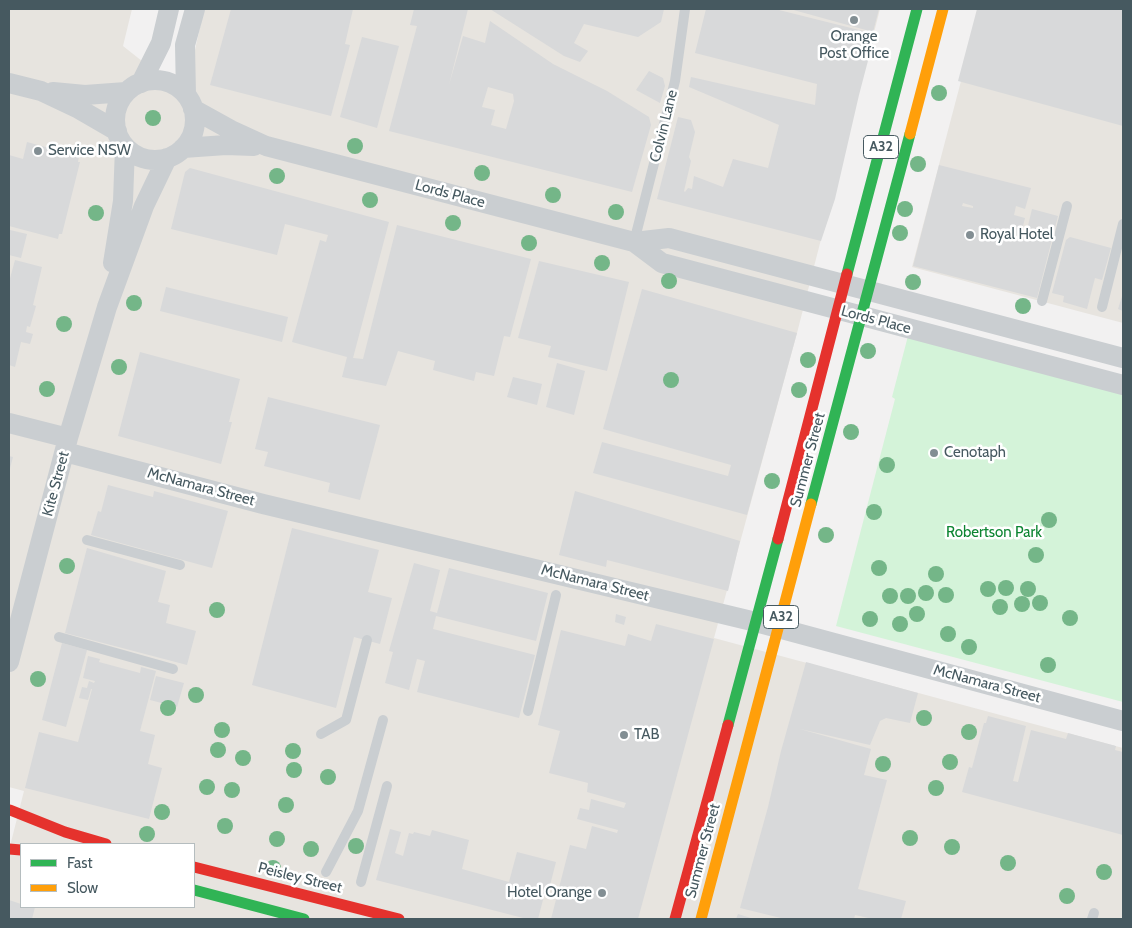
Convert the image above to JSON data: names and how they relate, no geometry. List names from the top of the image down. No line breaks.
{"streets":{"main road":["A32","Summer Street","Peisley Street"],"street":["Lords Place","Kite Street","McNamara Street"],"lane":["Colvin Lane"]},"crossings":[["Colvin Lane","Lords Place"],["Lords Place","Summer Street"],["Lords Place","Kite Street"],["Summer Street","McNamara Street"],["Kite Street","McNamara Street"]],"parks":["Robertson Park"],"places":["Orange Post Office","Service NSW","Royal Hotel","Cenotaph","TAB","Hotel Orange"],"legend":["Fast","Slow"]}
